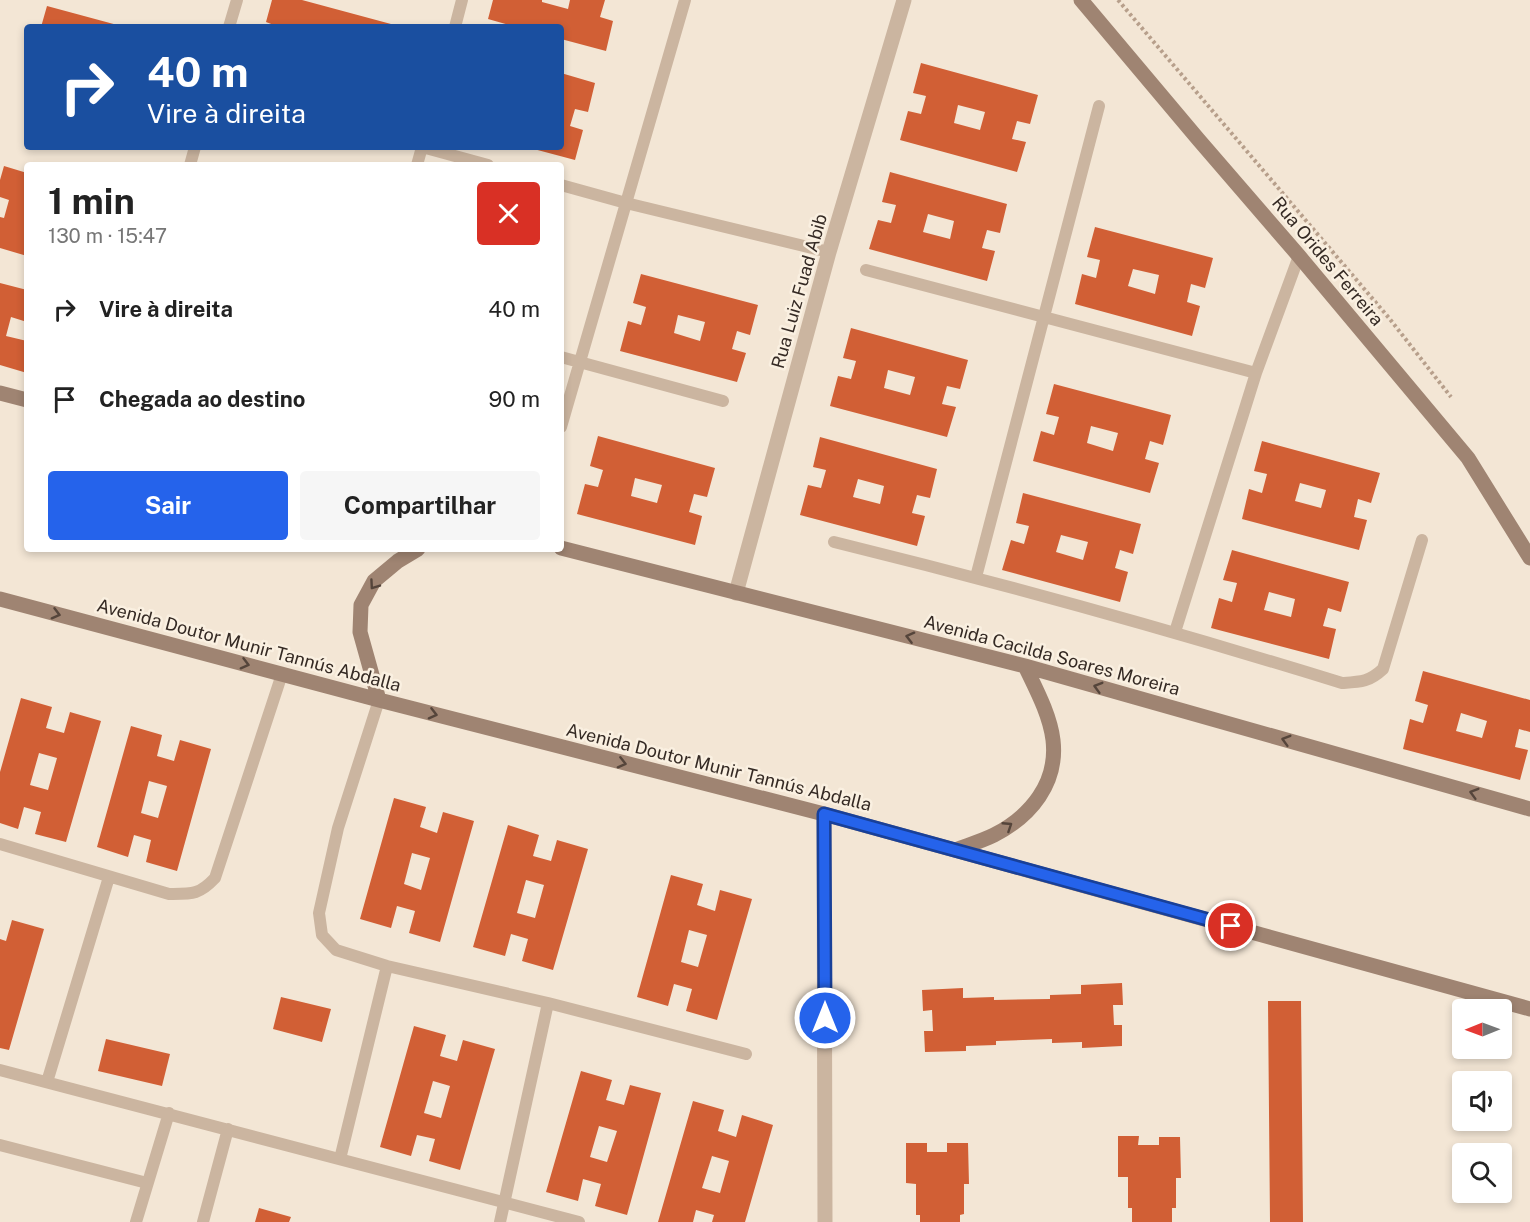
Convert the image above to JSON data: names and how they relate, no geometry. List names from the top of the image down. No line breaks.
{"streets":{"street":["Rua Orides Ferreira","Rua Luiz Fuad Abib","Avenida Doutor Munir Tannús Abdalla","Avenida Cacilda Soares Moreira"]},"crossings":[["Rua Luiz Fuad Abib","Avenida Cacilda Soares Moreira"]],"one_way":["Avenida Doutor Munir Tannús Abdalla","Avenida Cacilda Soares Moreira"],"north":"left","page":{"turn":["40 m","Vire à direita"],"heading":["1 min","130 m · 15:47"],"list":[{"name":"Vire à direita","value":"40 m"},{"name":"Chegada ao destino","value":"90 m"}],"buttons":["Sair","Compartilhar"]}}
